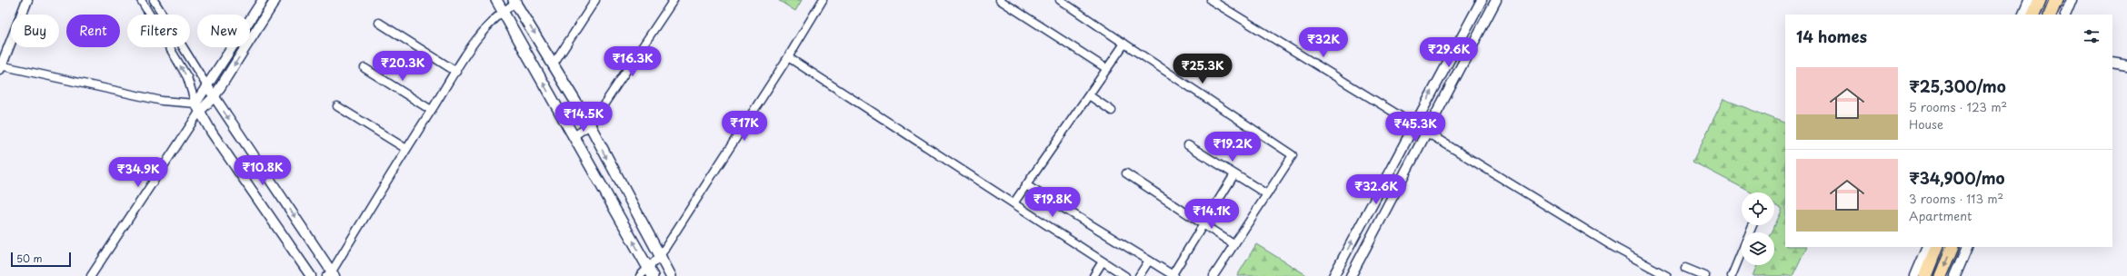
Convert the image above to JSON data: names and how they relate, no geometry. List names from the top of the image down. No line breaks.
{"scale_bar":"50 m","page":{"chip":["Buy","Rent","Filters","New"],"heading":"14 homes","price":["₹32K","₹29.6K","₹16.3K","₹20.3K","₹25.3K","₹14.5K","₹17K","₹45.3K","₹19.2K","₹10.8K","₹34.9K","₹32.6K","₹19.8K","₹14.1K"],"list":[{"name":"₹25,300/mo","note":"5 rooms · 123 m² · House"},{"name":"₹34,900/mo","note":"3 rooms · 113 m² · Apartment"}],"scale":"50 m"}}
